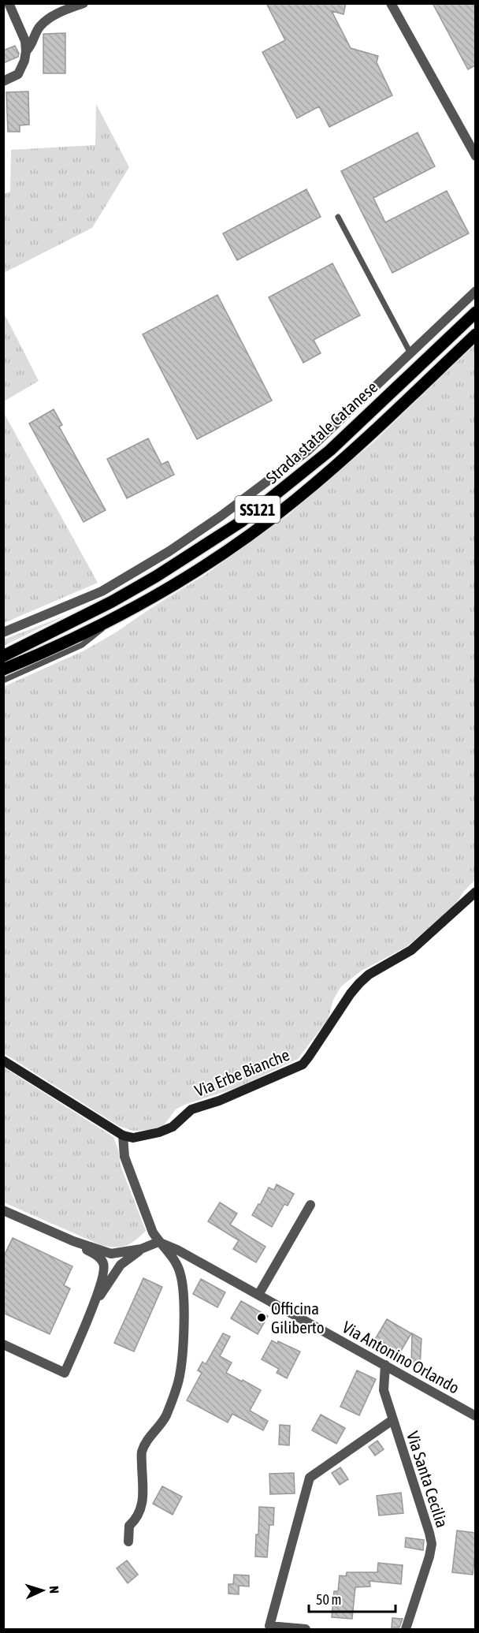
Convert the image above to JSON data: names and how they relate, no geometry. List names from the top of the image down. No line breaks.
{"streets":{"main road":["Strada statale Catanese","SS121"],"street":["Via Erbe Bianche","Via Antonino Orlando","Via Santa Cecilia"]},"crossings":[["Via Antonino Orlando","Via Santa Cecilia"]],"places":["Officina Giliberto"],"scale_bar":"50 m","north":"right"}
